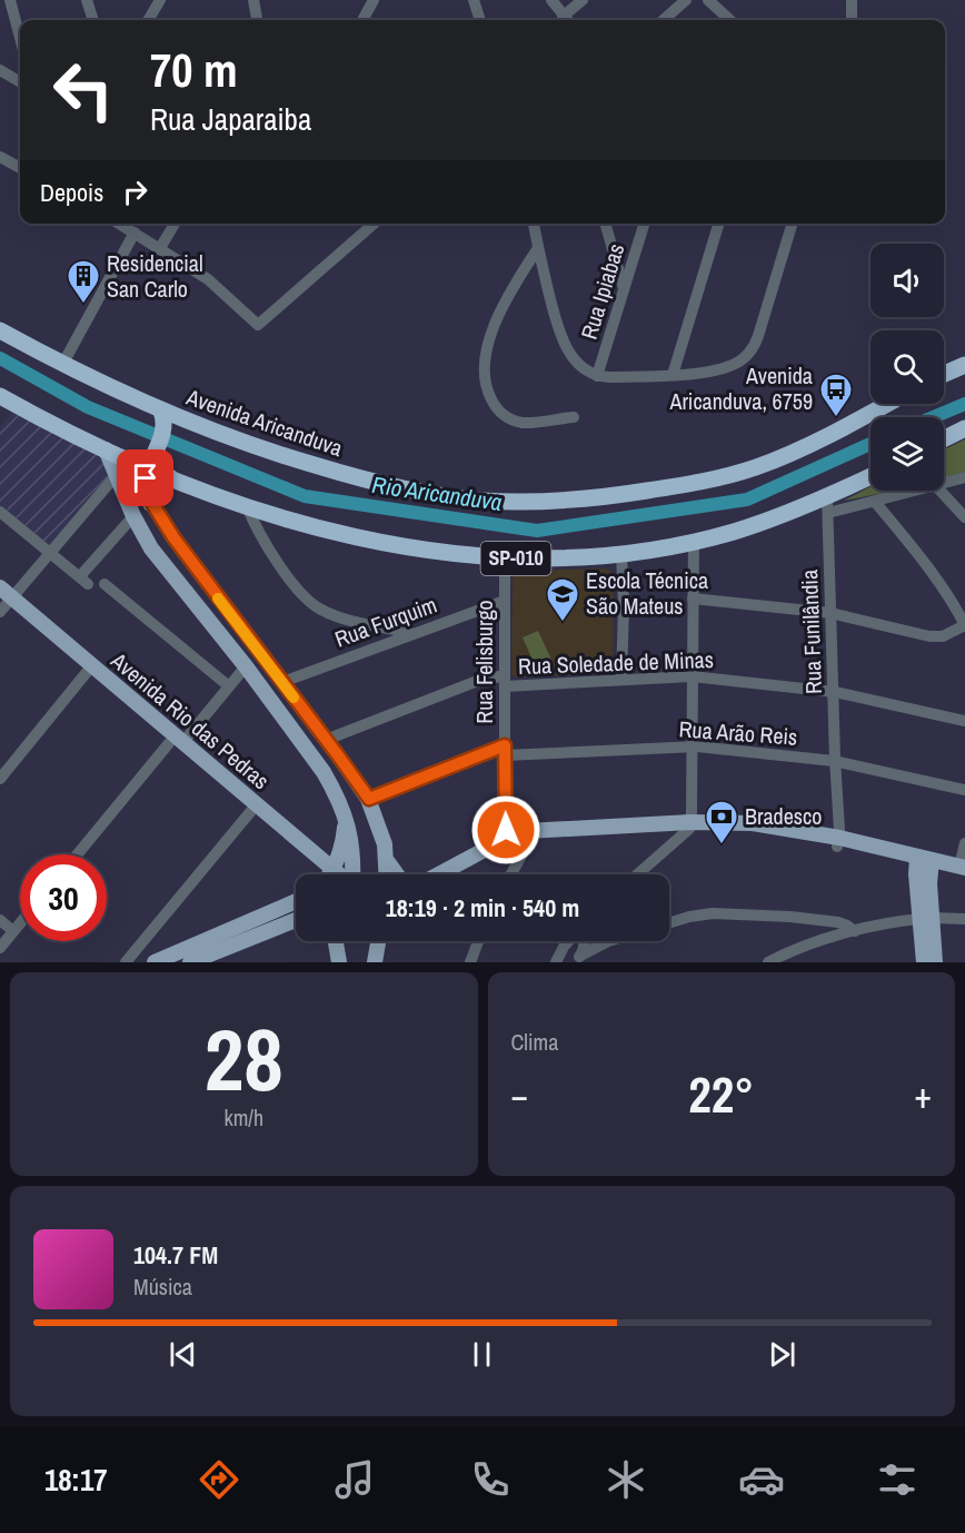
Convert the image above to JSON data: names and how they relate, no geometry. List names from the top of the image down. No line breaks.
{"streets":{"highway":["Avenida Aricanduva","SP-010"],"main road":["Avenida Rio das Pedras"],"street":["Rua Ipiabas","Rua Furquim","Rua Funilândia","Rua Felisburgo","Rua Soledade de Minas","Rua Arão Reis"]},"crossings":[["SP-010","Rua Funilândia"],["SP-010","Rua Felisburgo"],["Rua Furquim","Rua Felisburgo"],["Rua Funilândia","Rua Soledade de Minas"],["Rua Funilândia","Rua Arão Reis"],["Rua Felisburgo","Rua Soledade de Minas"],["Rua Felisburgo","Rua Arão Reis"]],"water":["Rio Aricanduva"],"places":{"building":["Residencial San Carlo"],"bus stop":["Avenida Aricanduva, 6759"],"school or university":["Escola Técnica São Mateus"],"bank":["Bradesco"]},"page":{"turn":["70 m","Rua Japaraiba"],"then":"Depois","limit":"30","trip":"18:19 · 2 min · 540 m","tile":[["28","km/h"],"Clima"],"heat":["−","22°","+"],"song":["104.7 FM","Música"],"tabs":"18:17"}}
